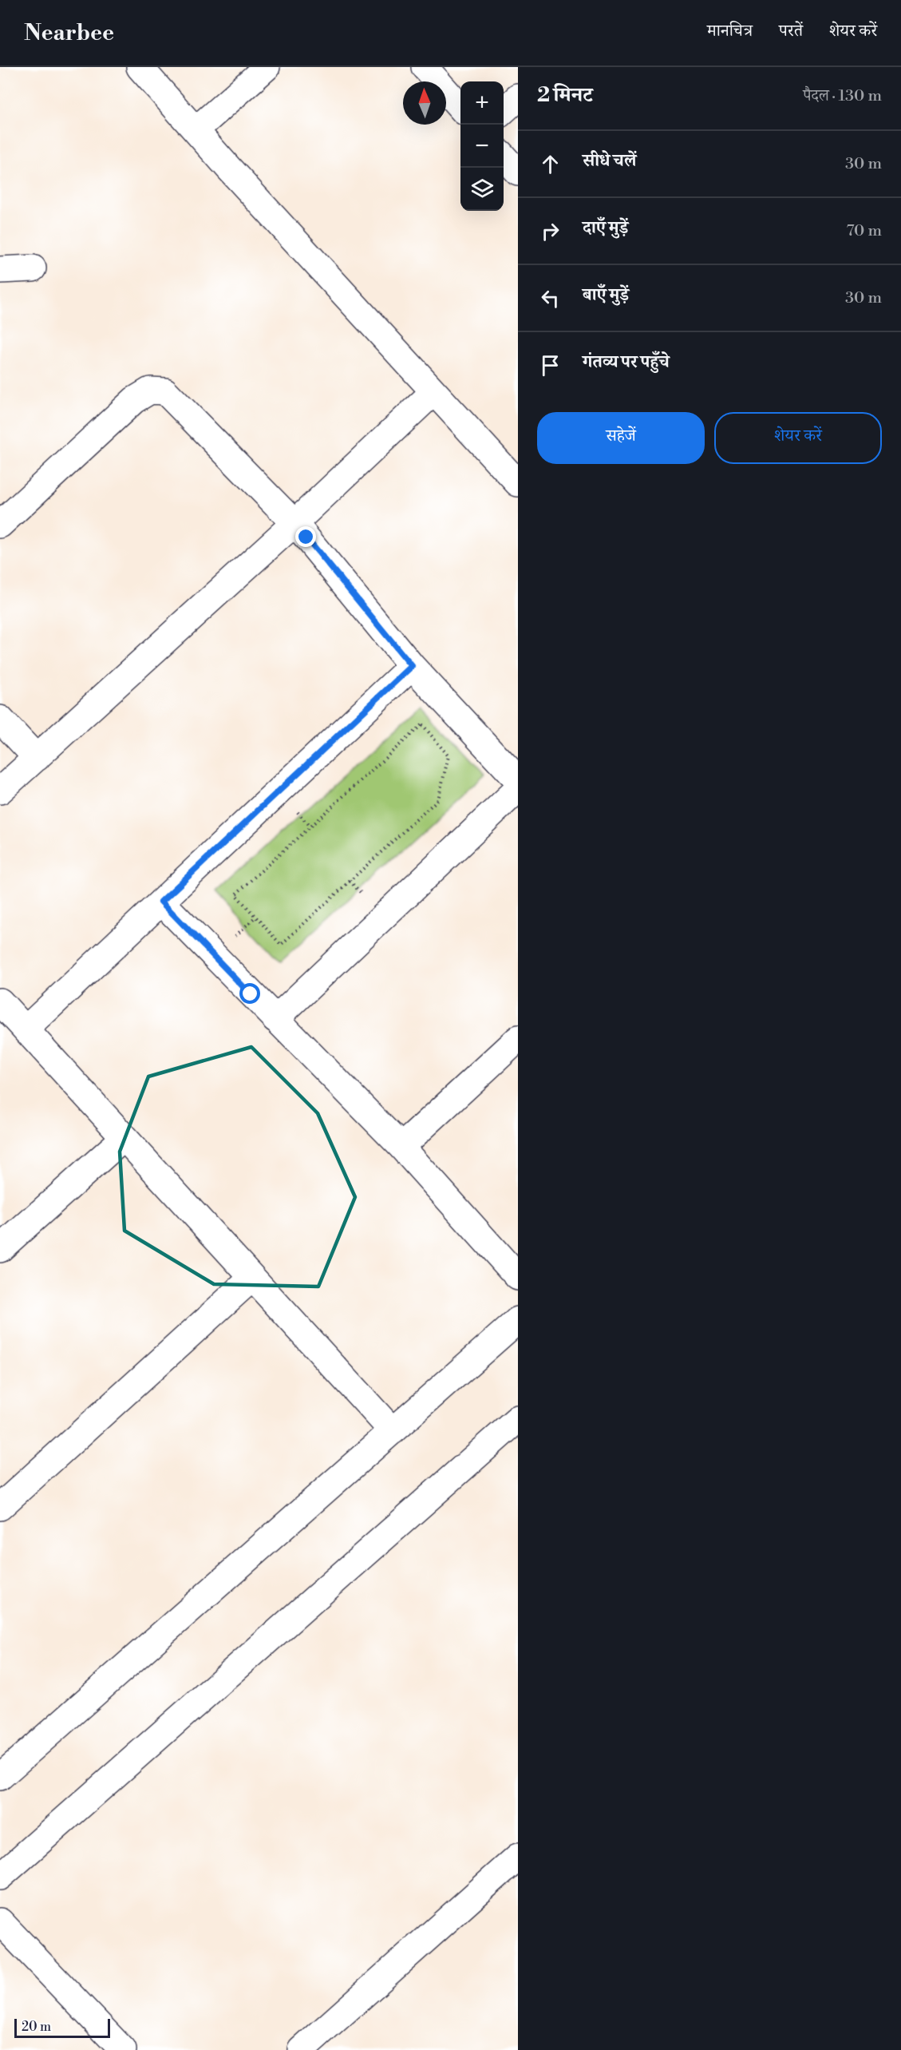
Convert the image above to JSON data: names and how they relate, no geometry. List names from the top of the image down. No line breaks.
{"scale_bar":"20 m","north":"top","page":{"header":"Nearbee","nav":["मानचित्र","परतें","शेयर करें"],"heading":["2 मिनट","पैदल · 130 m"],"map_buttons":["+","−"],"list":[["सीधे चलें","30 m"],["दाएँ मुड़ें","70 m"],["बाएँ मुड़ें","30 m"],"गंतव्य पर पहुँचे"],"buttons":["सहेजें","शेयर करें"],"scale":"20 m"}}
